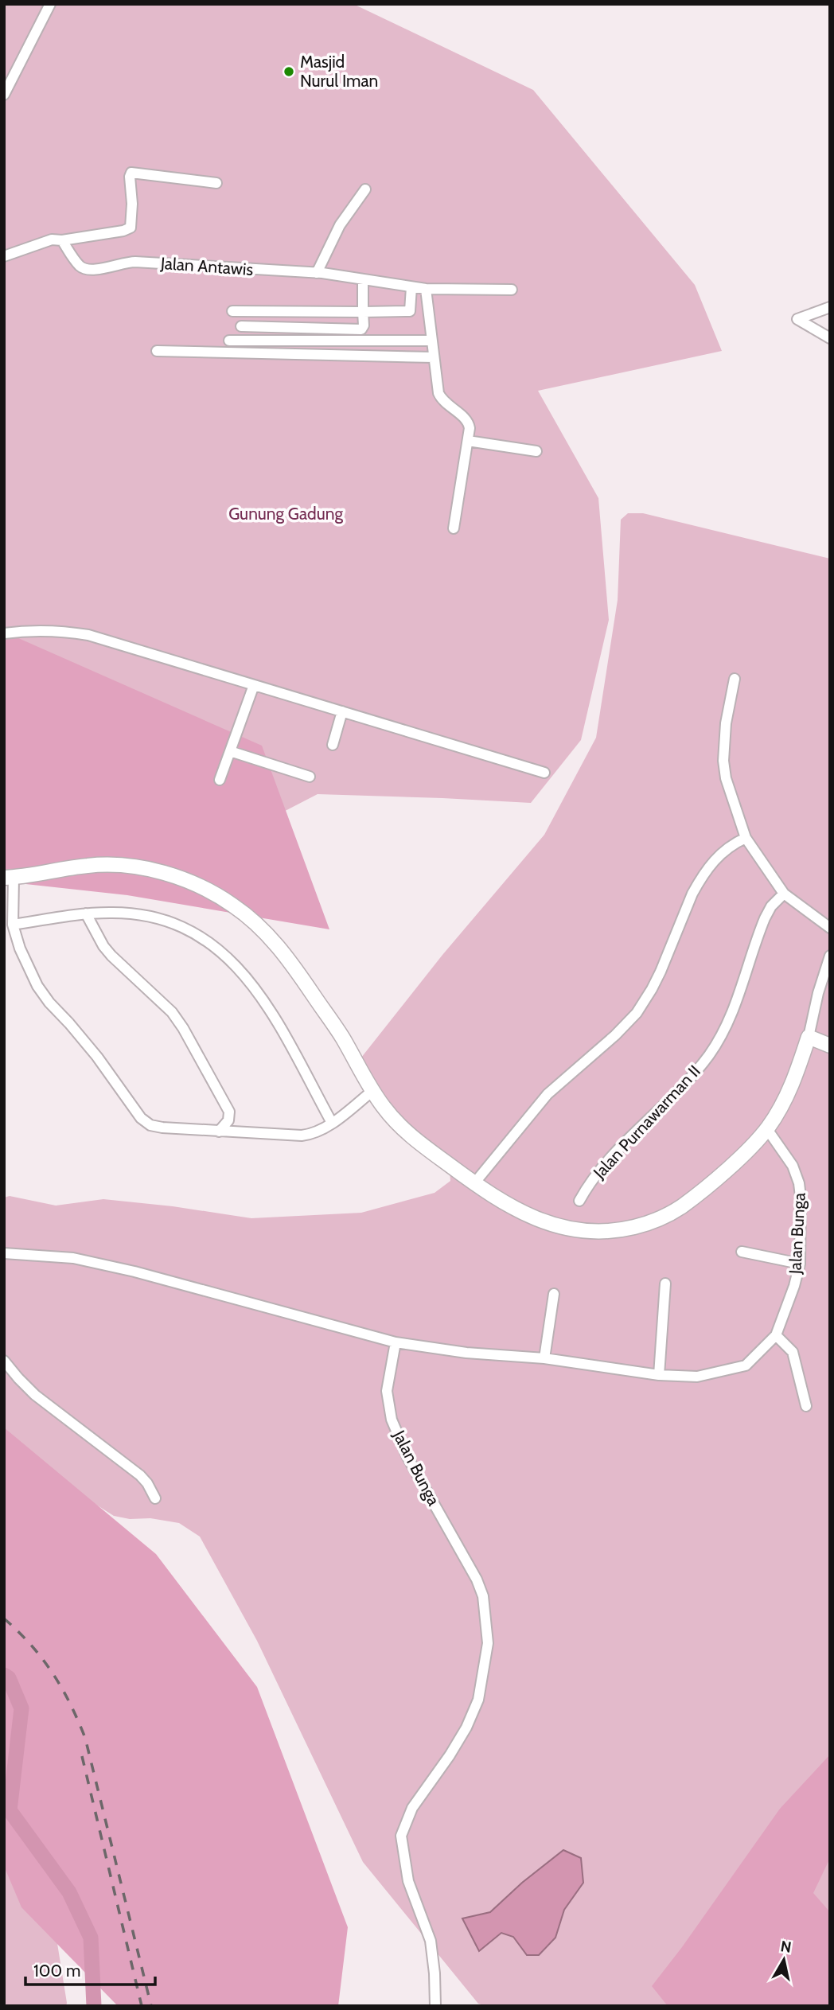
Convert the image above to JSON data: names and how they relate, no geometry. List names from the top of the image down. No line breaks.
{"streets":{"street":["Jalan Antawis","Jalan Purnawarman II","Jalan Bunga"]},"parks":["Gunung Gadung"],"places":["Masjid Nurul Iman"],"scale_bar":"100 m","north":"top"}
